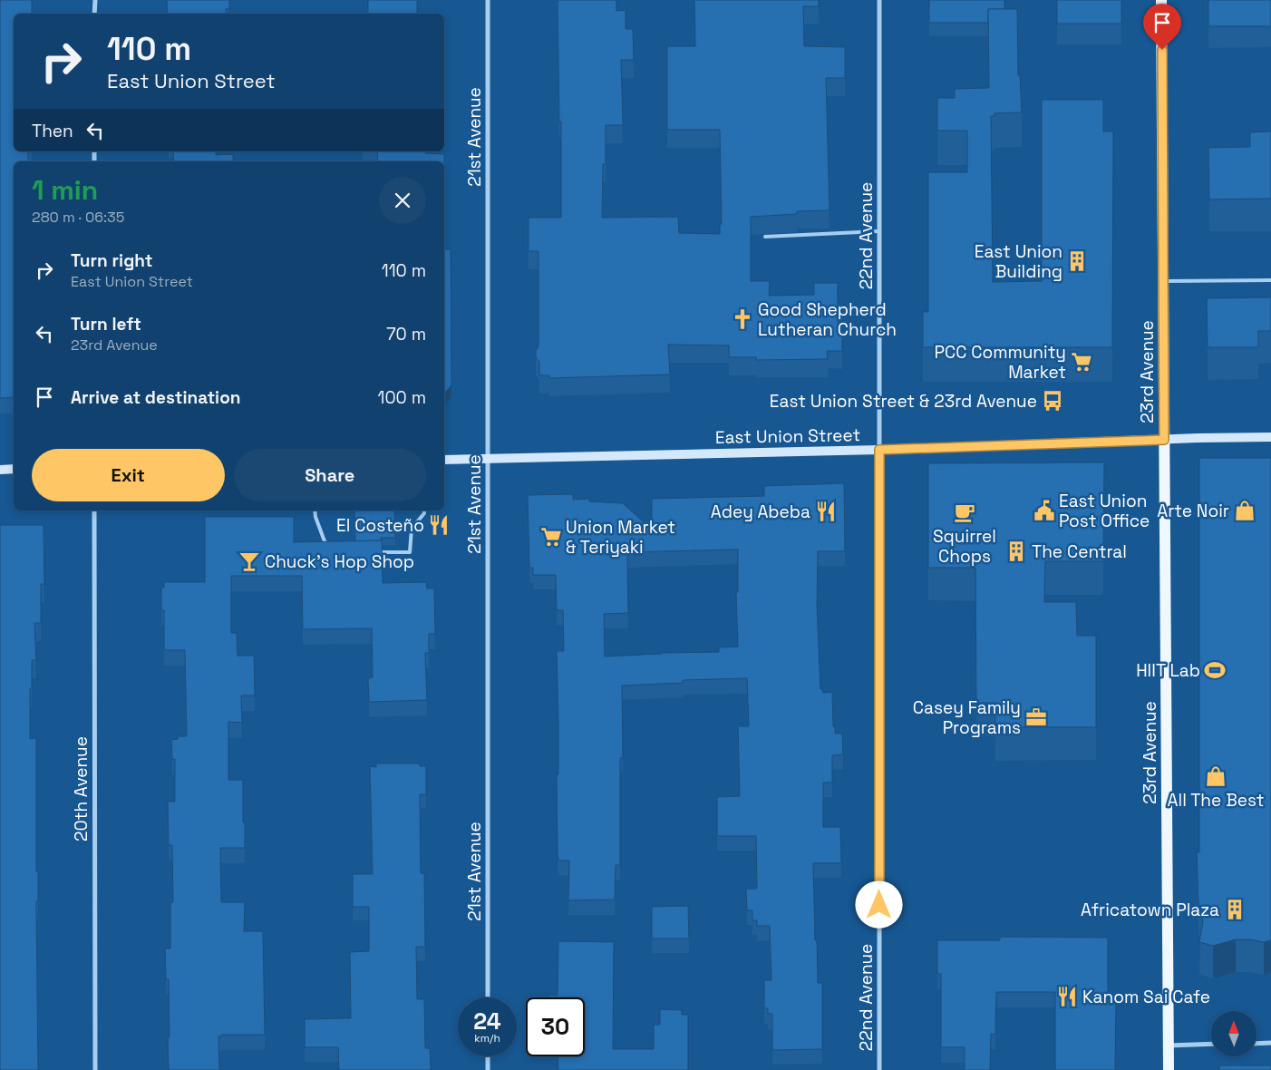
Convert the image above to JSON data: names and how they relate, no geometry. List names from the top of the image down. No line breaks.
{"streets":{"main road":["23rd Avenue","East Union Street"],"street":["21st Avenue","22nd Avenue","20th Avenue"]},"crossings":[["21st Avenue","East Union Street"],["22nd Avenue","East Union Street"],["23rd Avenue","East Union Street"]],"places":{"building":["East Union Building","The Central","Africatown Plaza"],"church":["Good Shepherd Lutheran Church"],"supermarket":["PCC Community Market","Union Market & Teriyaki"],"bus stop":["East Union Street & 23rd Avenue"],"public building":["East Union Post Office"],"shop":["Arte Noir","All The Best"],"restaurant":["Adey Abeba","El Costeño","Kanom Sai Cafe"],"cafe":["Squirrel Chops"],"bar":["Chuck's Hop Shop"],"sports":["HIIT Lab"],"office":["Casey Family Programs"]},"north":"top","page":{"turn":["110 m","East Union Street"],"then":"Then","heading":["1 min","280 m · 06:35"],"list":[{"name":"Turn right","note":"East Union Street","value":"110 m"},{"name":"Turn left","note":"23rd Avenue","value":"70 m"},{"name":"Arrive at destination","value":"100 m"}],"buttons":["Exit","Share"],"speed":"24 km/h","limit":"30"}}
